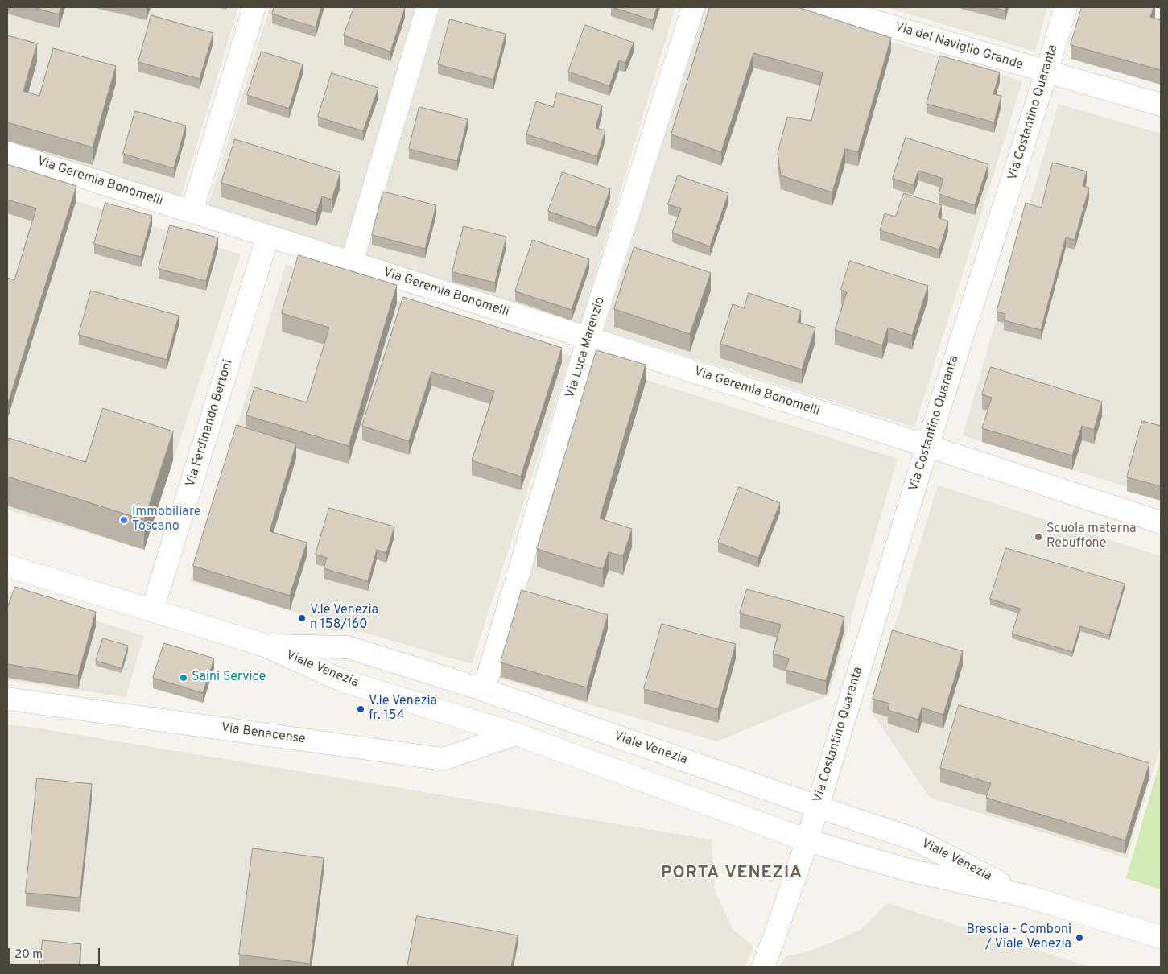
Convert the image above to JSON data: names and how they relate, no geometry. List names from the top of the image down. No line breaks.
{"streets":{"street":["Via del Naviglio Grande","Via Costantino Quaranta","Via Geremia Bonomelli","Via Luca Marenzio","Via Ferdinando Bertoni","Viale Venezia","Via Benacense"]},"crossings":[["Via del Naviglio Grande","Via Costantino Quaranta"],["Via Costantino Quaranta","Via Geremia Bonomelli"],["Via Costantino Quaranta","Viale Venezia"],["Via Geremia Bonomelli","Via Luca Marenzio"],["Via Geremia Bonomelli","Via Ferdinando Bertoni"],["Via Luca Marenzio","Viale Venezia"],["Via Ferdinando Bertoni","Viale Venezia"],["Viale Venezia","Via Benacense"]],"districts":["PORTA VENEZIA"],"places":["Immobiliare Toscano","Scuola materna Rebuffone","V.le Venezia n 158/160","Saini Service","V.le Venezia fr. 154","Brescia - Comboni / Viale Venezia"],"scale_bar":"20 m"}
